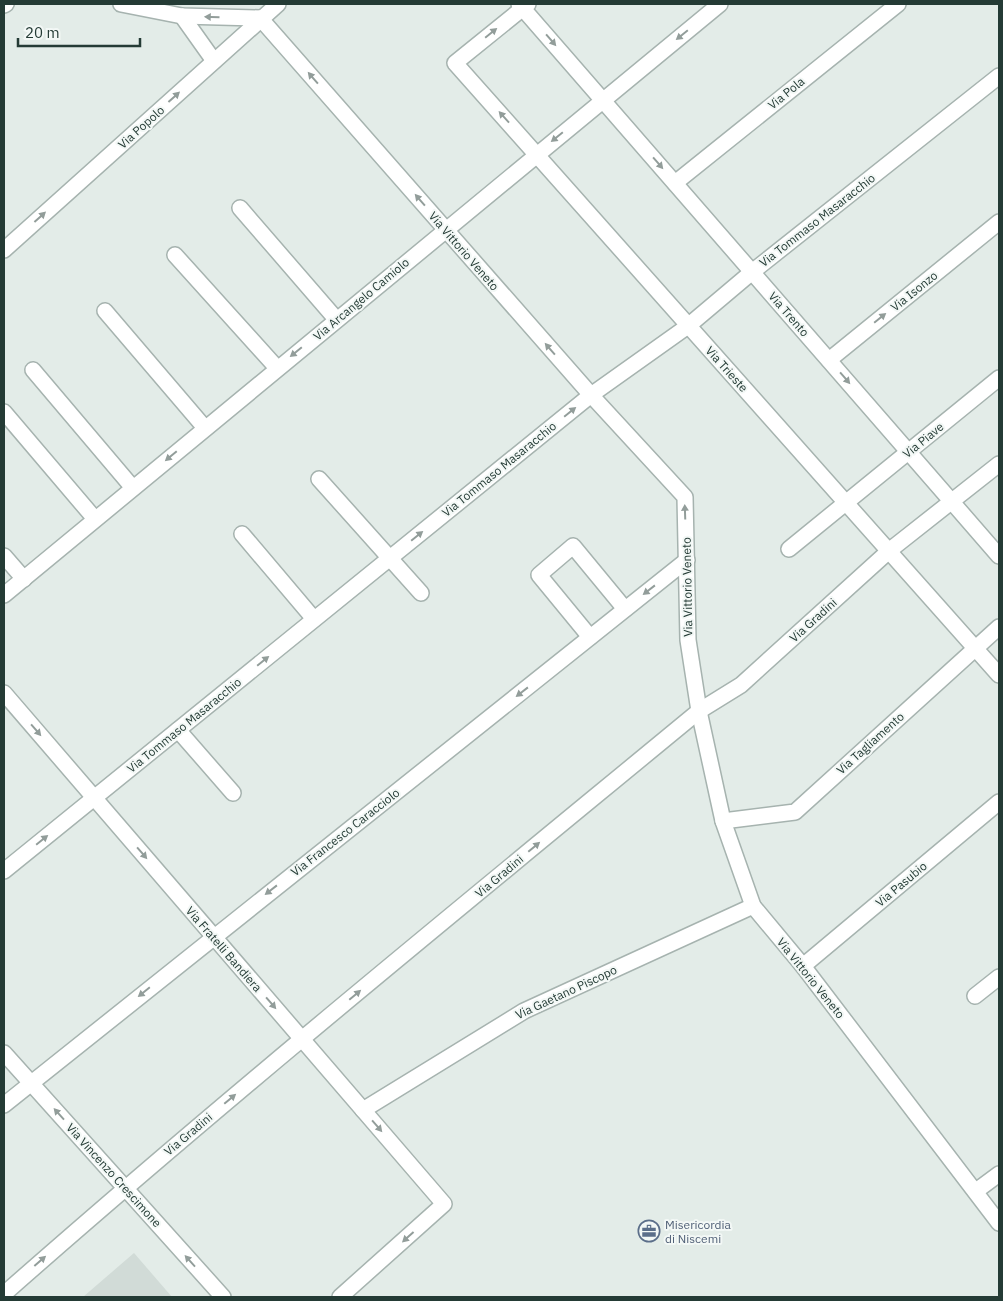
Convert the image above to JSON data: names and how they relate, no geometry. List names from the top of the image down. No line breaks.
{"streets":{"street":["Via Pola","Via Popolo","Via Tommaso Masaracchio","Via Vittorio Veneto","Via Isonzo","Via Arcangelo Camiolo","Via Trento","Via Trieste","Via Piave","Via Gradini","Via Tagliamento","Via Francesco Caracciolo","Via Pasubio","Via Fratelli Bandiera","Via Gaetano Piscopo","Via Vincenzo Crescimone"]},"crossings":[["Via Pola","Via Trento"],["Via Popolo","Via Vittorio Veneto"],["Via Tommaso Masaracchio","Via Vittorio Veneto"],["Via Tommaso Masaracchio","Via Trento"],["Via Tommaso Masaracchio","Via Trieste"],["Via Tommaso Masaracchio","Via Fratelli Bandiera"],["Via Vittorio Veneto","Via Arcangelo Camiolo"],["Via Vittorio Veneto","Via Gradini"],["Via Vittorio Veneto","Via Tagliamento"],["Via Vittorio Veneto","Via Francesco Caracciolo"],["Via Vittorio Veneto","Via Pasubio"],["Via Vittorio Veneto","Via Gaetano Piscopo"],["Via Isonzo","Via Trento"],["Via Arcangelo Camiolo","Via Trento"],["Via Arcangelo Camiolo","Via Trieste"],["Via Trento","Via Trieste"],["Via Trento","Via Piave"],["Via Trento","Via Gradini"],["Via Trieste","Via Piave"],["Via Trieste","Via Gradini"],["Via Trieste","Via Tagliamento"],["Via Gradini","Via Fratelli Bandiera"],["Via Gradini","Via Vincenzo Crescimone"],["Via Francesco Caracciolo","Via Fratelli Bandiera"],["Via Francesco Caracciolo","Via Vincenzo Crescimone"],["Via Fratelli Bandiera","Via Gaetano Piscopo"]],"one_way":["Via Popolo","Via Tommaso Masaracchio","Via Vittorio Veneto","Via Isonzo","Via Arcangelo Camiolo","Via Trento","Via Gradini","Via Francesco Caracciolo","Via Fratelli Bandiera","Via Vincenzo Crescimone"],"places":{"office":["Misericordia di Niscemi"]},"scale_bar":"20 m"}
